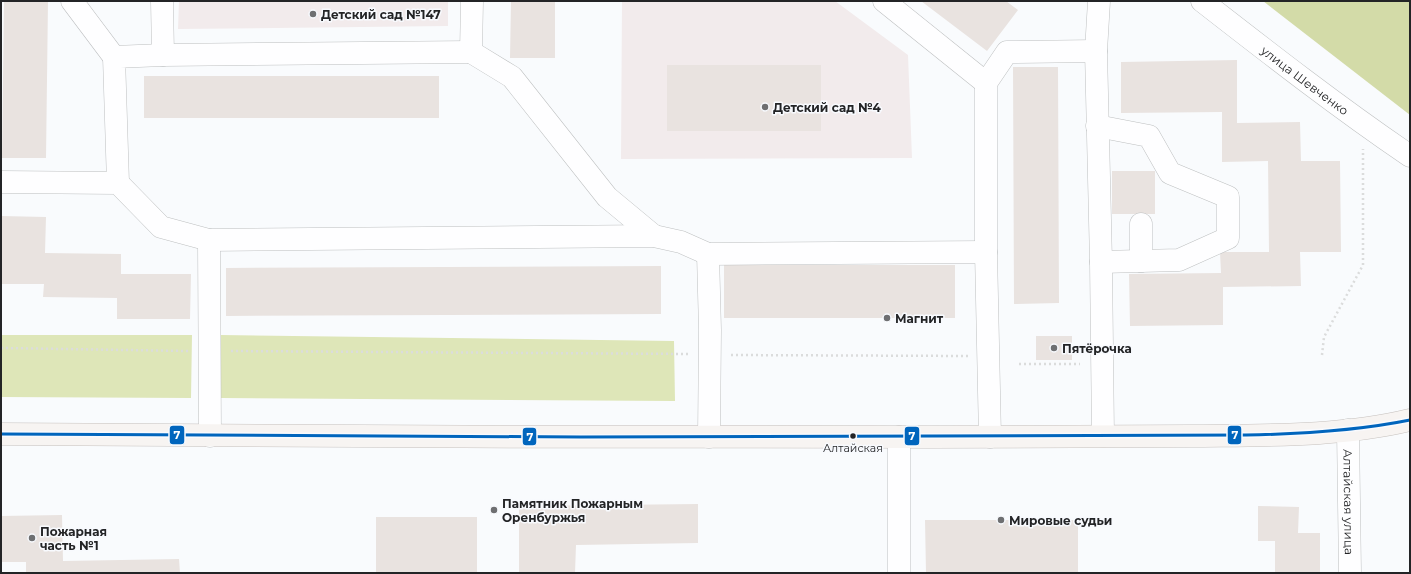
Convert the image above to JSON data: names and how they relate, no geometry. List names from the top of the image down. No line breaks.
{"streets":{"street":["улица Шевченко","Алтайская улица"]},"places":["Детский сад №147","Детский сад №4","Магнит","Пятёрочка","Алтайская","Памятник Пожарным Оренбуржья","Мировые судьи","Пожарная часть №1"],"lines":["transit line 7"]}
